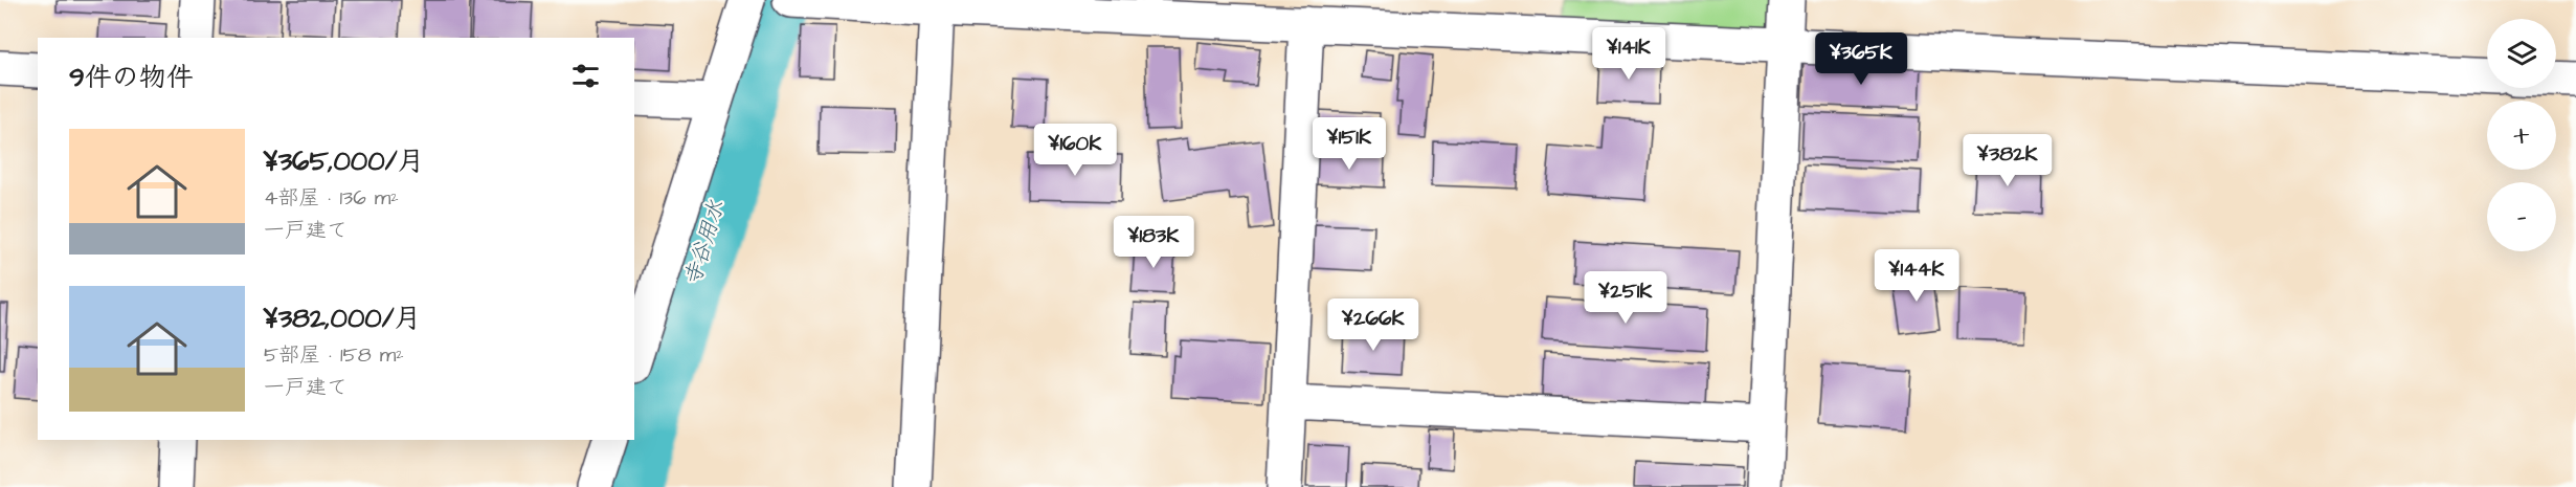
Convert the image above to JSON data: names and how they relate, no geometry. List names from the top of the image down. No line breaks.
{"water":["寺谷用水"],"page":{"map_buttons":["+","−"],"price":["¥141K","¥365K","¥151K","¥160K","¥382K","¥183K","¥144K","¥251K","¥266K"],"heading":"9件の物件","list":[{"name":"¥365,000/月","note":"4部屋 · 136 m² · 一戸建て"},{"name":"¥382,000/月","note":"5部屋 · 158 m² · 一戸建て"}]}}
